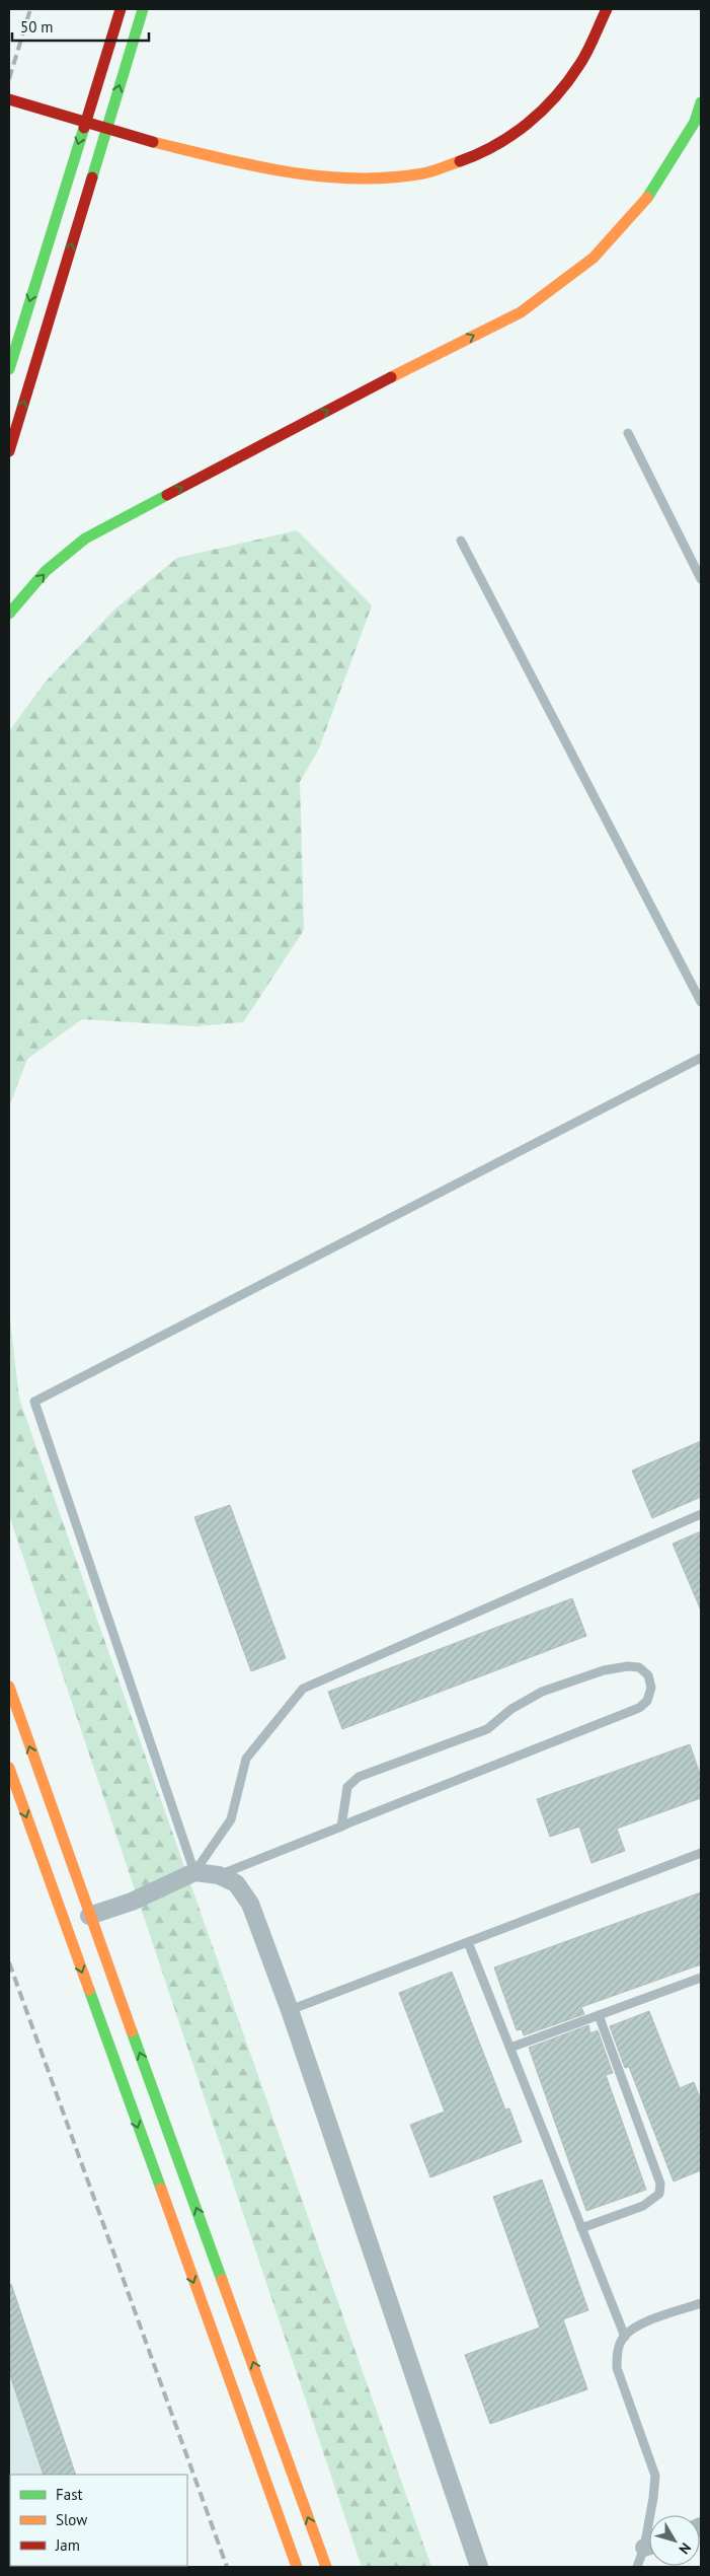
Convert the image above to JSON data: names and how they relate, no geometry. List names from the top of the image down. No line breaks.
{"legend":["Fast","Slow","Jam"],"scale_bar":"50 m","north":"bottom right"}
